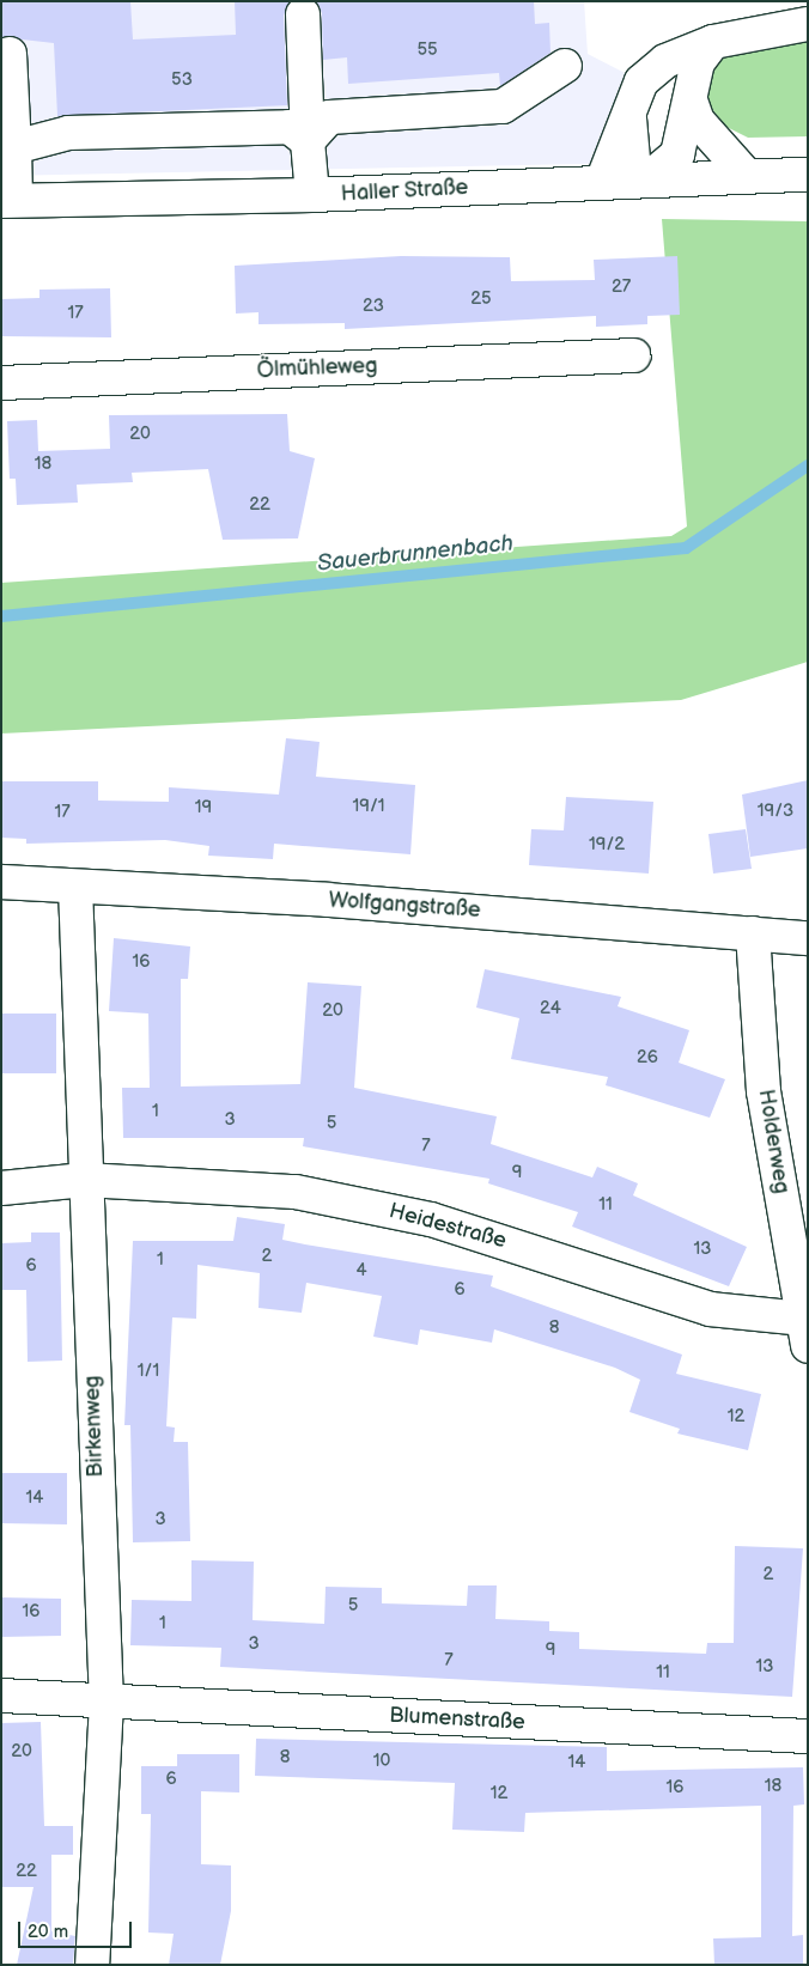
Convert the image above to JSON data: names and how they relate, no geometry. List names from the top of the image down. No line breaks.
{"streets":{"street":["Haller Straße","Ölmühleweg","Wolfgangstraße","Holderweg","Heidestraße","Birkenweg","Blumenstraße"]},"crossings":[["Wolfgangstraße","Holderweg"],["Wolfgangstraße","Birkenweg"],["Holderweg","Heidestraße"],["Heidestraße","Birkenweg"],["Birkenweg","Blumenstraße"]],"water":["Sauerbrunnenbach"],"house_numbers":["55","53","27","25","23","17","20","18","22","19/1","19","19/3","17","19/2","16","24","20","26","1","3","5","7","9","11","13","2","1","6","4","6","8","1/1","12","14","3","2","5","16","1","3","9","7","13","11","20","8","10","14","6","18","16","12","22"],"scale_bar":"20 m"}
